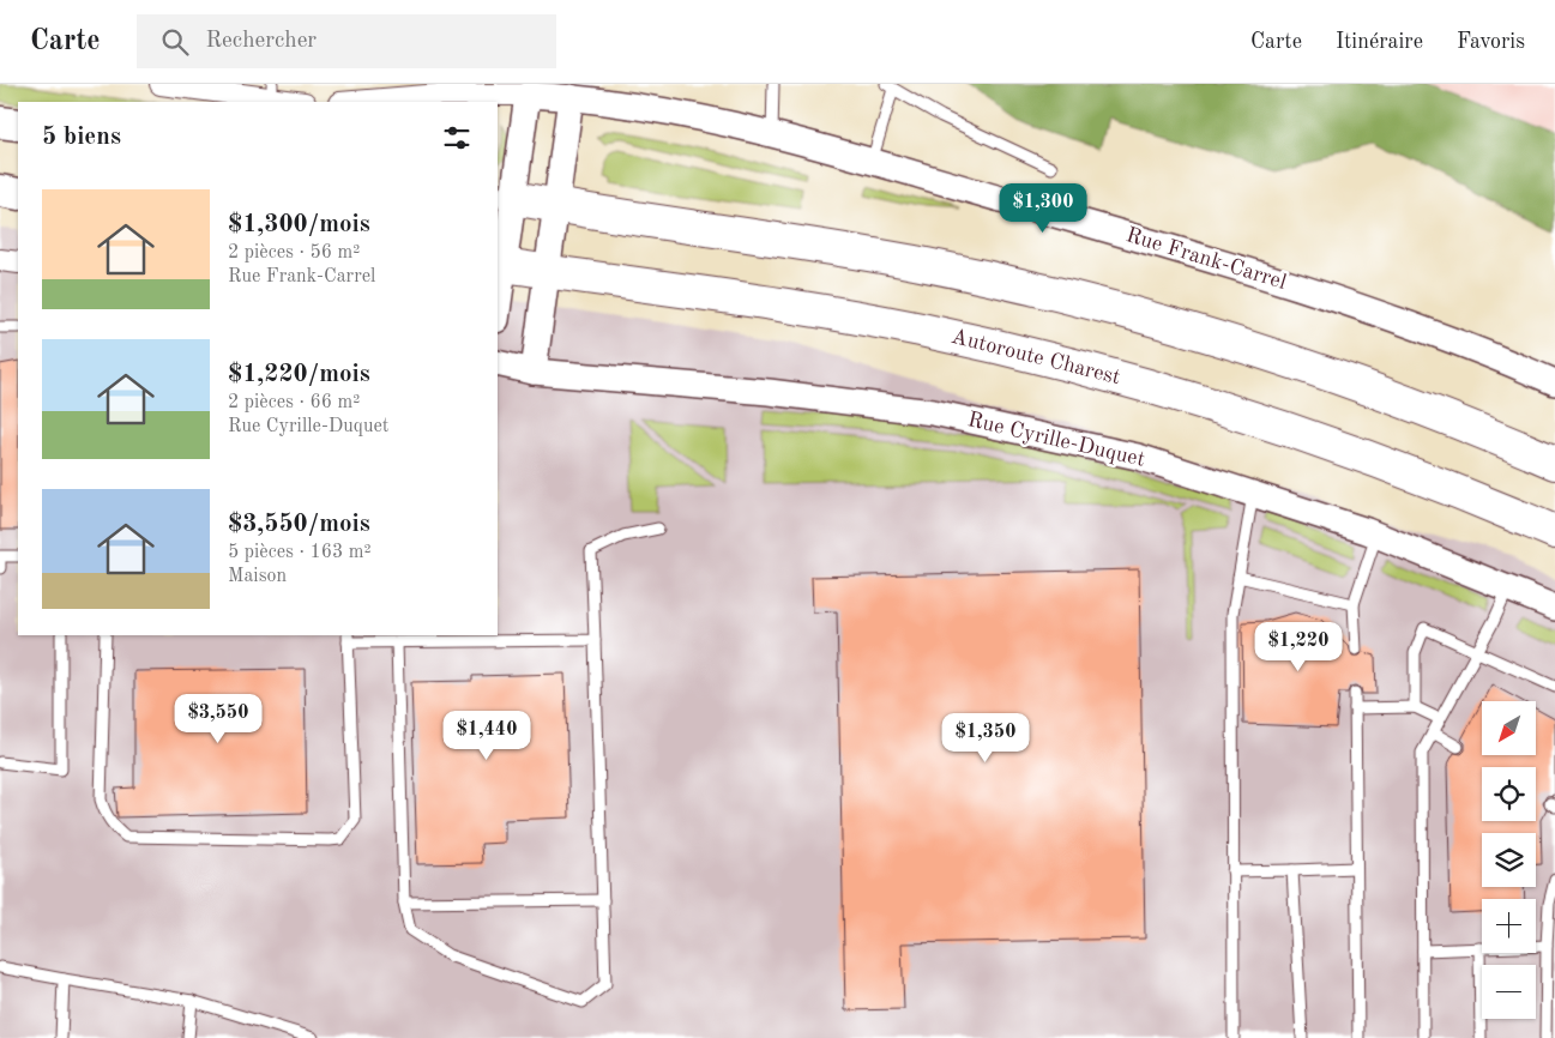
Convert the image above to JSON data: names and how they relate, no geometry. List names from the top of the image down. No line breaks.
{"streets":{"highway":["Autoroute Charest"],"street":["Rue Frank-Carrel","Rue Cyrille-Duquet"]},"north":"bottom left","page":{"header":"Carte","search":"Rechercher","nav":["Carte","Itinéraire","Favoris"],"heading":"5 biens","list":[{"name":"$1,300/mois","note":"2 pièces · 56 m² · Rue Frank-Carrel"},{"name":"$1,220/mois","note":"2 pièces · 66 m² · Rue Cyrille-Duquet"},{"name":"$3,550/mois","note":"5 pièces · 163 m² · Maison"}],"price":["$1,300","$1,220","$3,550","$1,440","$1,350"],"map_buttons":["+","−"]}}
